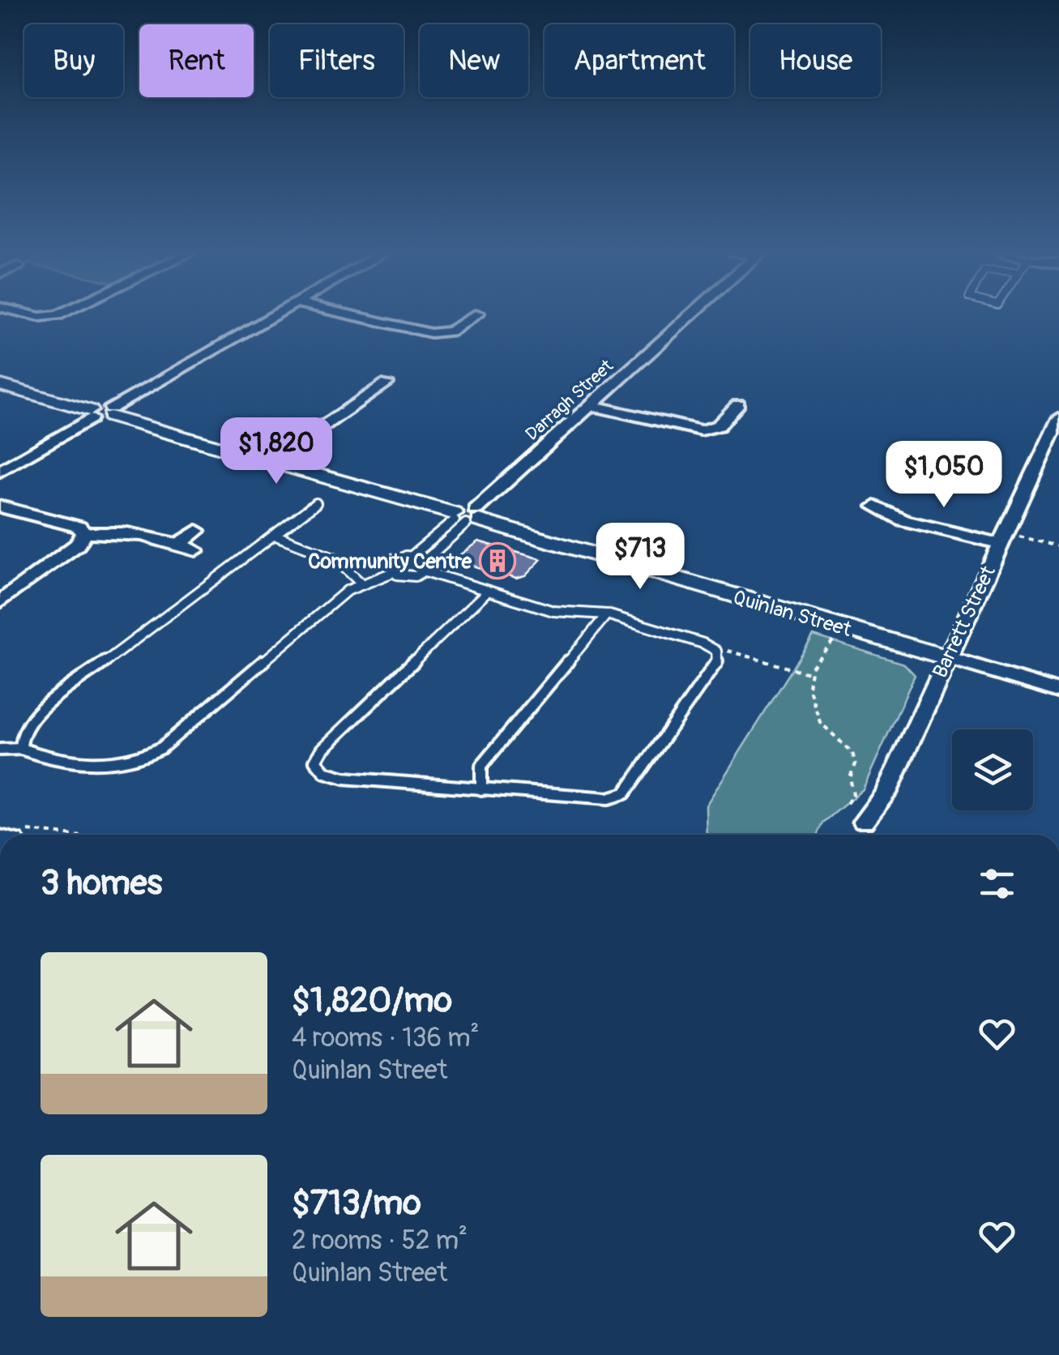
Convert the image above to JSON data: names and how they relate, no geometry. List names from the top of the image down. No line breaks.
{"streets":{"street":["Darragh Street","Quinlan Street","Barrett Street"]},"crossings":[["Darragh Street","Quinlan Street"],["Quinlan Street","Barrett Street"]],"places":{"building":["Community Centre"]},"page":{"chip":["Buy","Rent","Filters","New","Apartment","House"],"price":["$1,820","$1,050","$713"],"heading":"3 homes","list":[{"name":"$1,820/mo","note":"4 rooms · 136 m² · Quinlan Street"},{"name":"$713/mo","note":"2 rooms · 52 m² · Quinlan Street"}]}}
